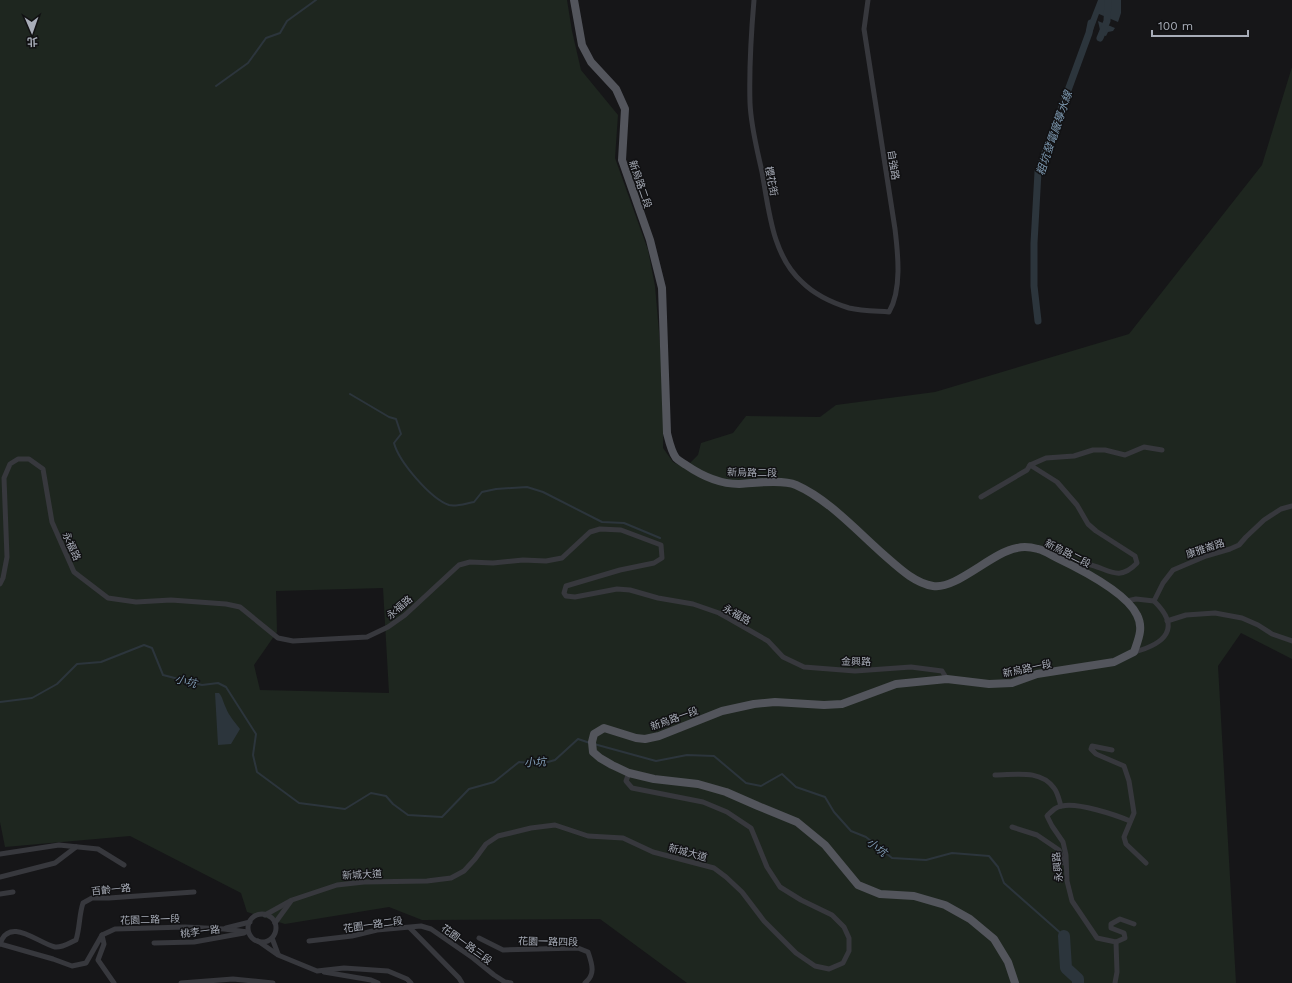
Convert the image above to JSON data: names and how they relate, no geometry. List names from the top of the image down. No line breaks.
{"streets":{"main road":["新烏路二段","新烏路一段"],"street":["自強路","櫻花街","永福路","康雅崙路","金興路","新城大道","永興路","百齡一路","花園二路一段","花園一路二段","桃李一路","花園一路四段","花園一路三段"]},"crossings":[["自強路","櫻花街"],["新烏路二段","新烏路一段"],["永福路","金興路"],["金興路","新烏路一段"],["新烏路一段","新城大道"],["新城大道","花園二路一段"],["新城大道","桃李一路"],["花園二路一段","桃李一路"],["花園一路二段","花園一路三段"]],"water":["粗坑發電廠導水線","小坑"],"scale_bar":"100 m","north":"bottom"}
